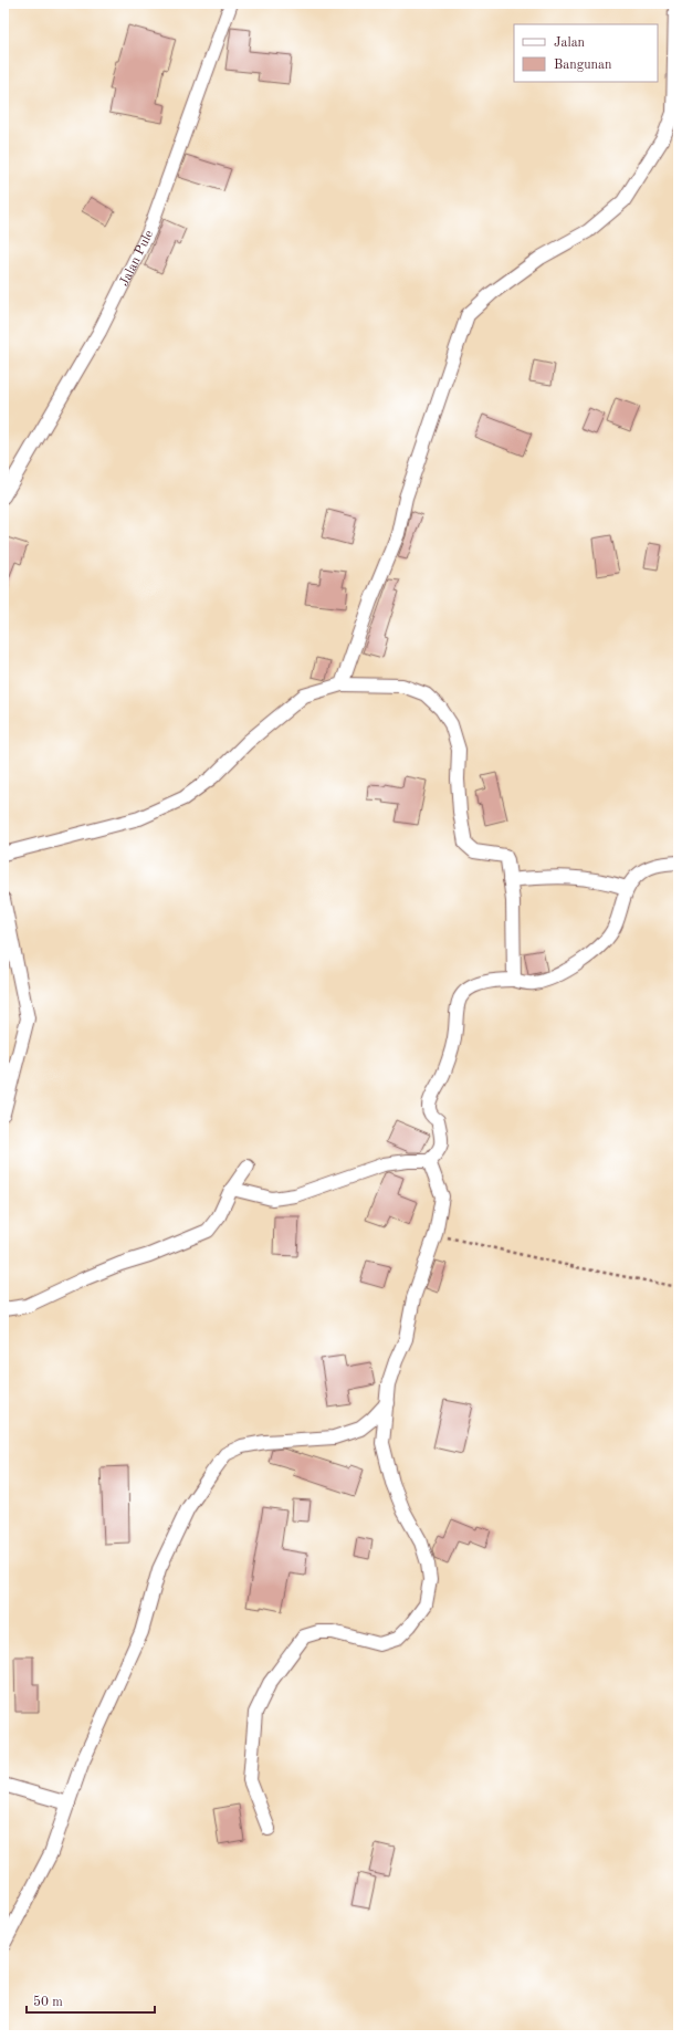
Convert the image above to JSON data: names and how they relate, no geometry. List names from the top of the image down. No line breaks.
{"streets":{"street":["Jalan Pule"]},"legend":["Jalan","Bangunan"],"scale_bar":"50 m"}
